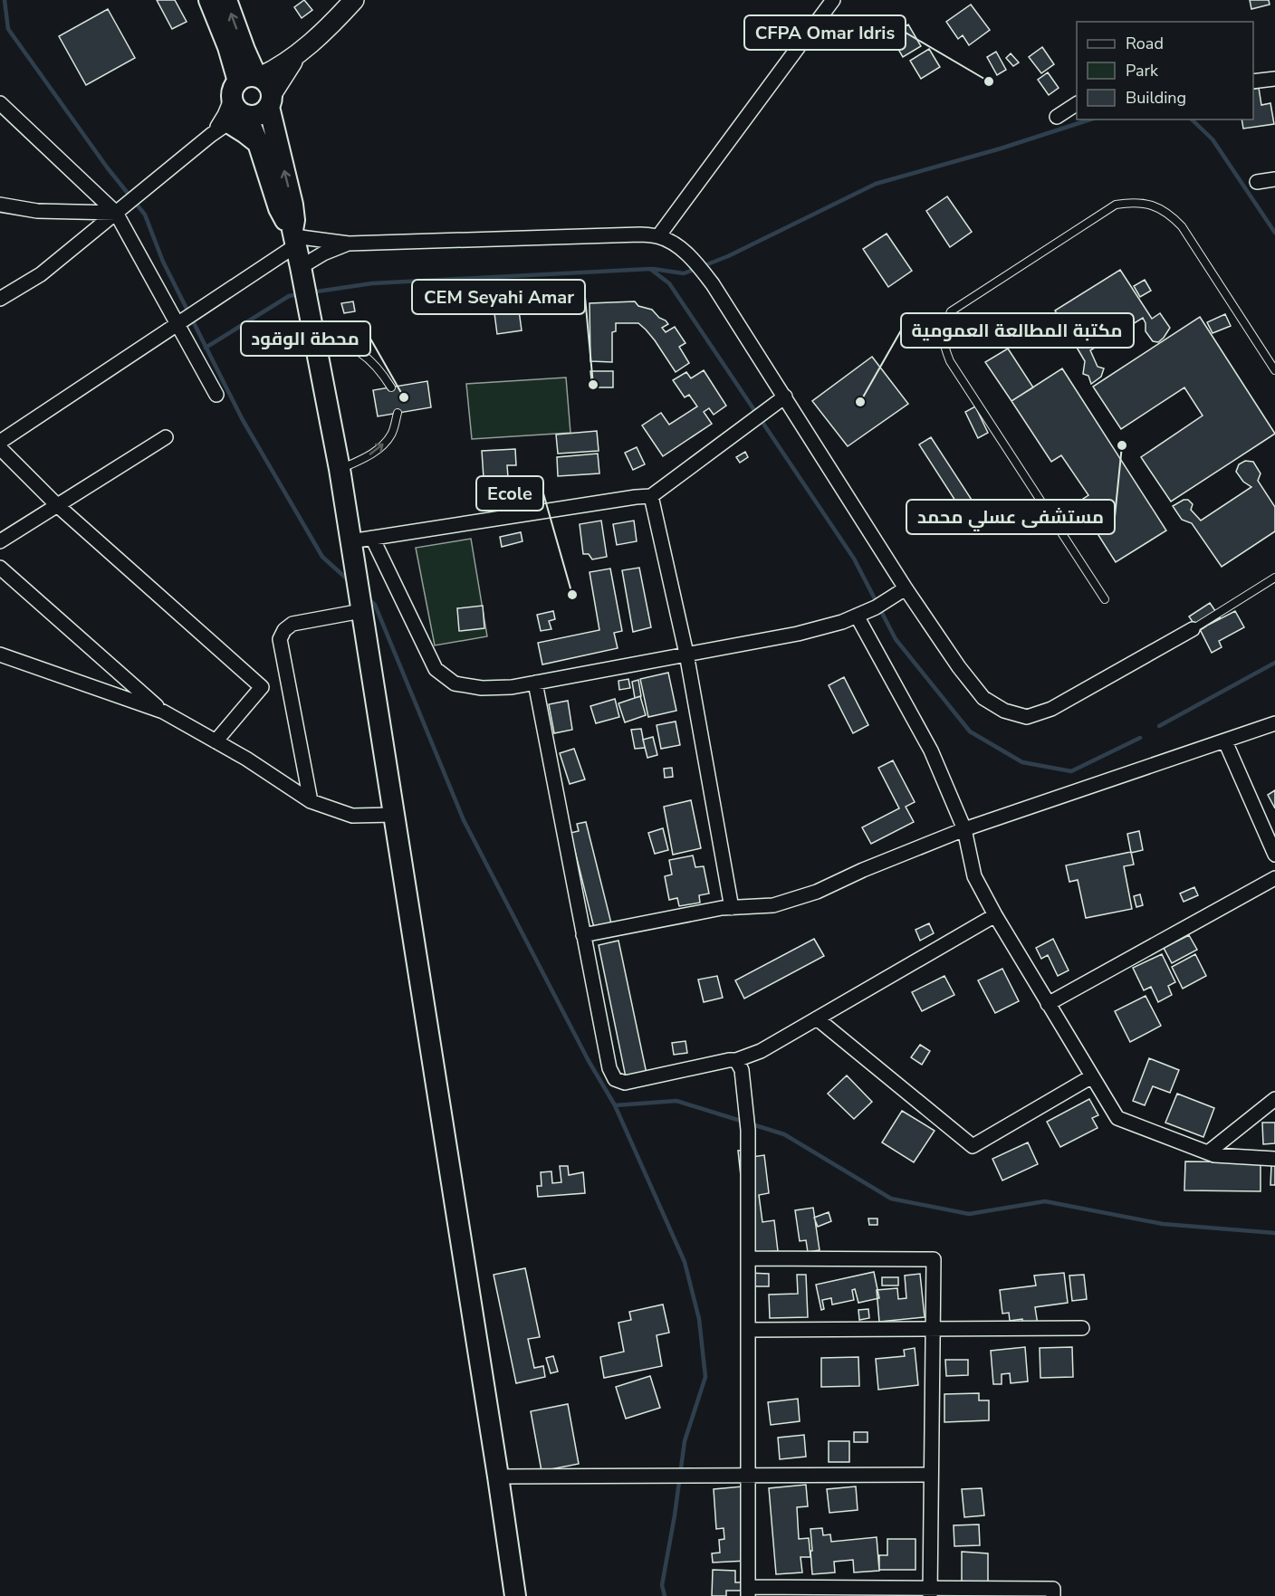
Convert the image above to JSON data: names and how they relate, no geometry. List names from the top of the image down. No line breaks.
{"places":["CFPA Omar Idris","CEM Seyahi Amar","محطة الوقود","مكتبة المطالعة العمومية","مستشفى عسلي محمد","Ecole"],"legend":["Road","Park","Building"]}
